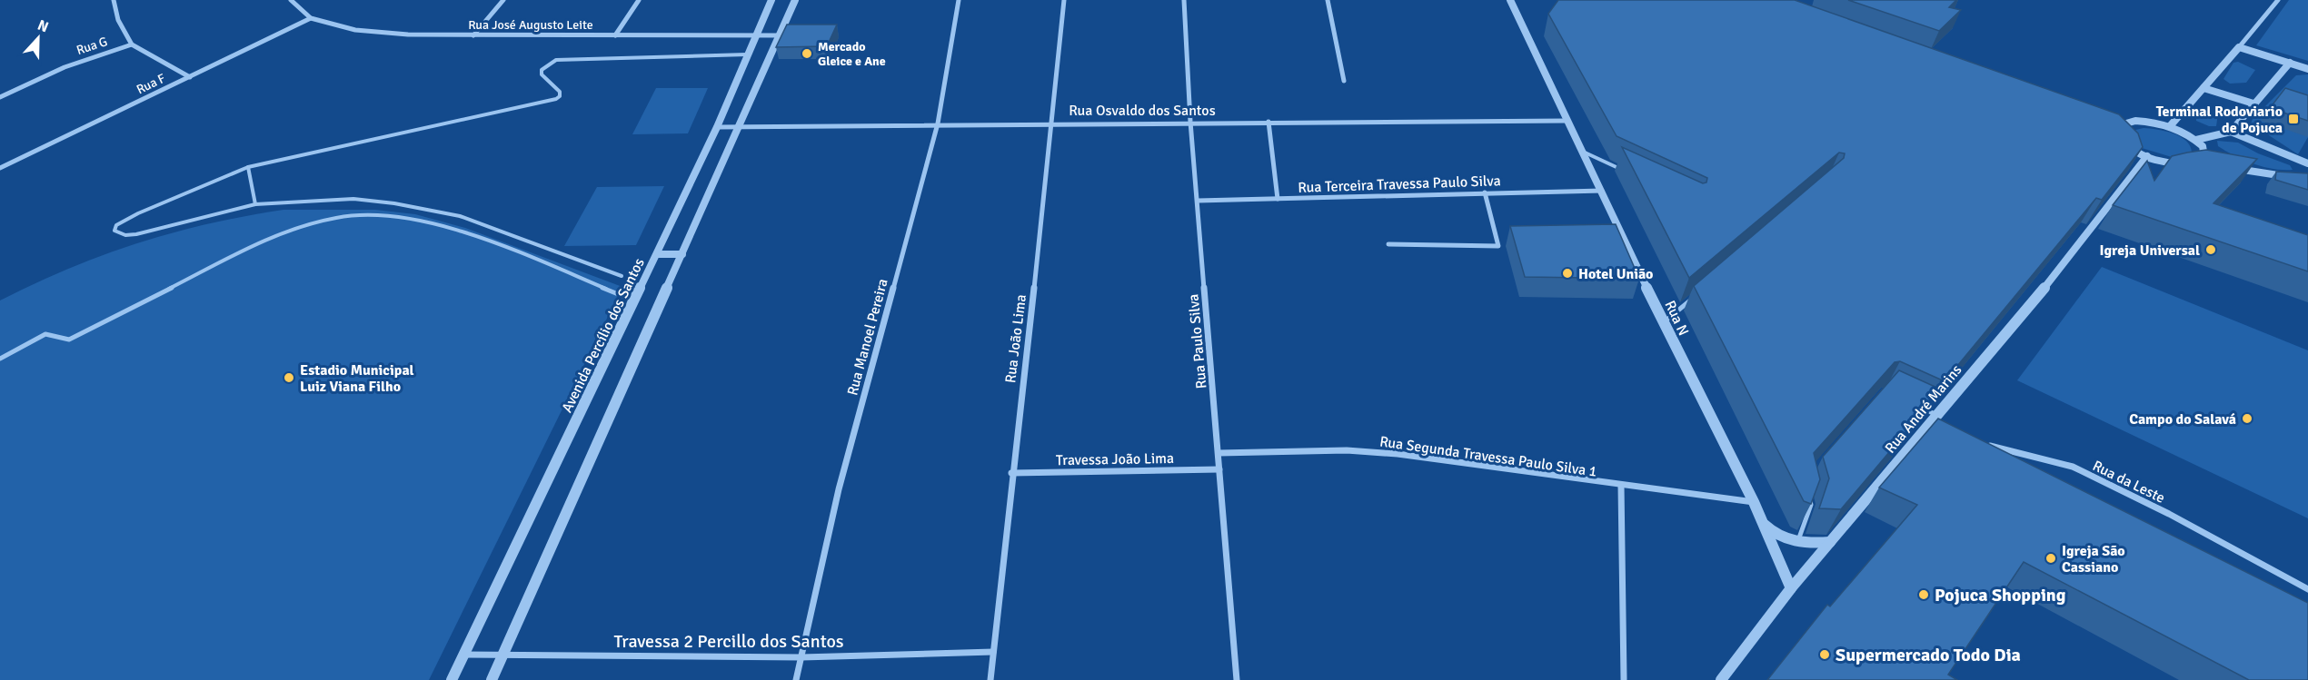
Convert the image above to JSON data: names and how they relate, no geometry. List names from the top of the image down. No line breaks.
{"streets":{"street":["Rua José Augusto Leite","Rua G","Rua F","Rua Osvaldo dos Santos","Rua Terceira Travessa Paulo Silva","Rua N","Avenida Percílio dos Santos","Rua Manoel Pereira","Rua João Lima","Rua Paulo Silva","Rua André Marins","Rua Segunda Travessa Paulo Silva 1","Travessa João Lima","Rua da Leste","Travessa 2 Percillo dos Santos"]},"crossings":[["Rua José Augusto Leite","Rua F"],["Rua José Augusto Leite","Avenida Percílio dos Santos"],["Rua Osvaldo dos Santos","Rua N"],["Rua Osvaldo dos Santos","Avenida Percílio dos Santos"],["Rua Osvaldo dos Santos","Rua Manoel Pereira"],["Rua Osvaldo dos Santos","Rua João Lima"],["Rua Osvaldo dos Santos","Rua Paulo Silva"],["Rua Terceira Travessa Paulo Silva","Rua N"],["Rua Terceira Travessa Paulo Silva","Rua Paulo Silva"],["Rua N","Rua André Marins"],["Rua N","Rua Segunda Travessa Paulo Silva 1"],["Avenida Percílio dos Santos","Travessa 2 Percillo dos Santos"],["Rua Manoel Pereira","Travessa 2 Percillo dos Santos"],["Rua João Lima","Travessa João Lima"],["Rua João Lima","Travessa 2 Percillo dos Santos"],["Rua Paulo Silva","Rua Segunda Travessa Paulo Silva 1"],["Rua Paulo Silva","Travessa João Lima"]],"places":{"other":["Mercado Gleice e Ane","Igreja Universal","Hotel União","Estadio Municipal Luiz Viana Filho","Campo do Salavá","Igreja São Cassiano","Pojuca Shopping","Supermercado Todo Dia"],"transit":["Terminal Rodoviario de Pojuca"]},"north":"top"}
